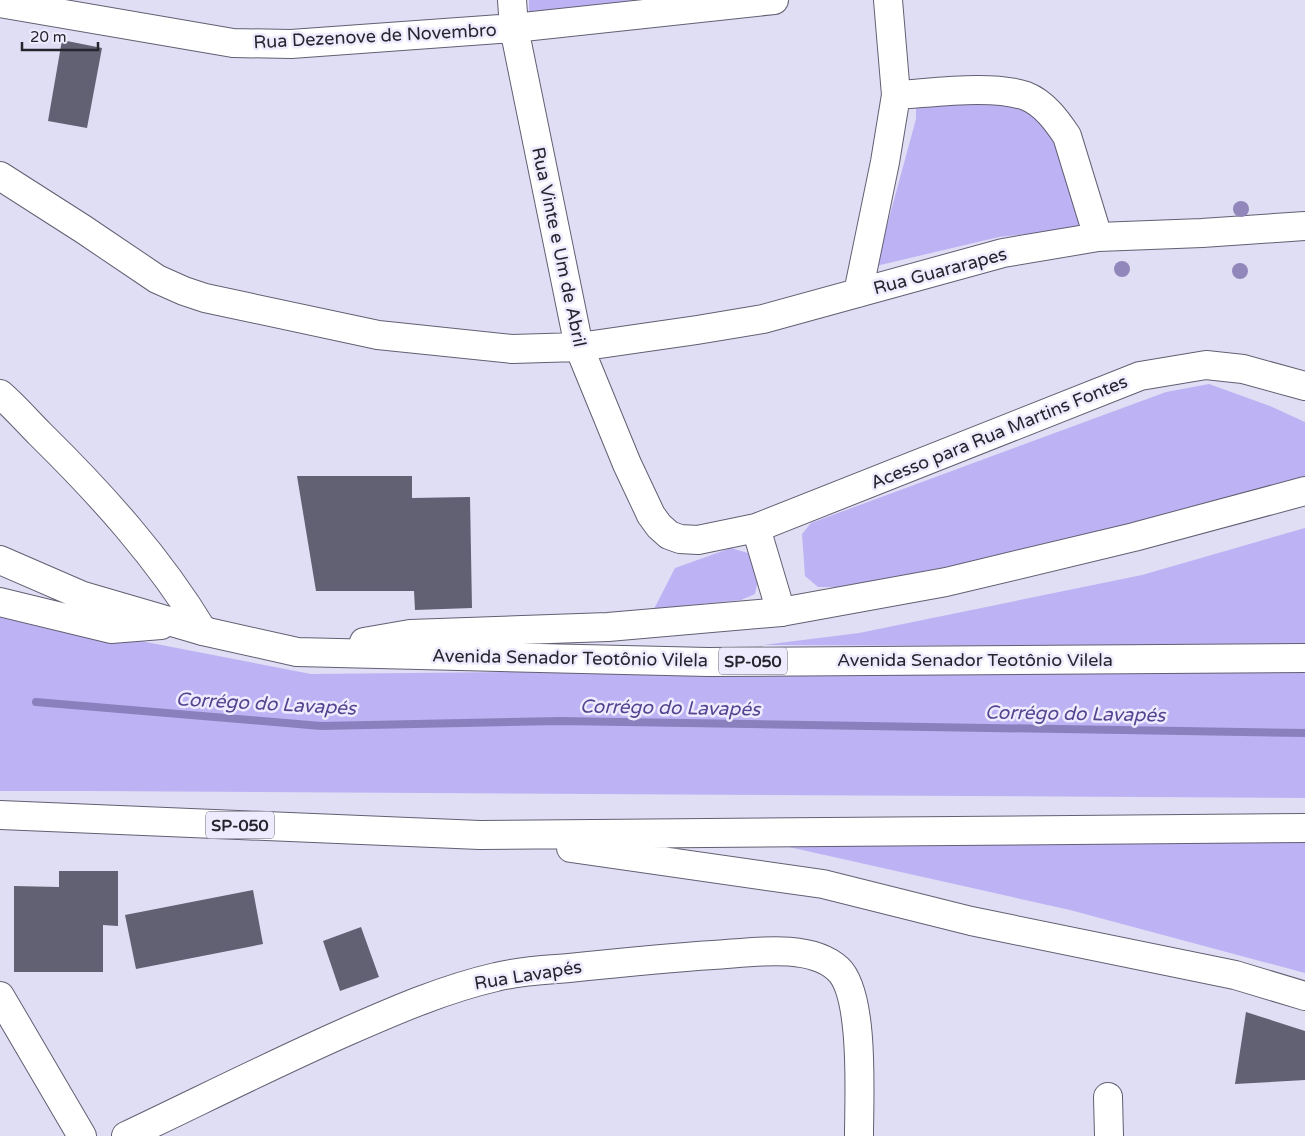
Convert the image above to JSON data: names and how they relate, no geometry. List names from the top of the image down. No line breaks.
{"streets":{"main road":["Rua Dezenove de Novembro","Rua Vinte e Um de Abril","Rua Guararapes","Acesso para Rua Martins Fontes","Avenida Senador Teotônio Vilela","SP-050","Rua Lavapés"]},"crossings":[["Rua Dezenove de Novembro","Rua Vinte e Um de Abril"],["Rua Vinte e Um de Abril","Rua Guararapes"],["Rua Vinte e Um de Abril","Acesso para Rua Martins Fontes"]],"water":["Corrégo do Lavapés"],"scale_bar":"20 m"}
